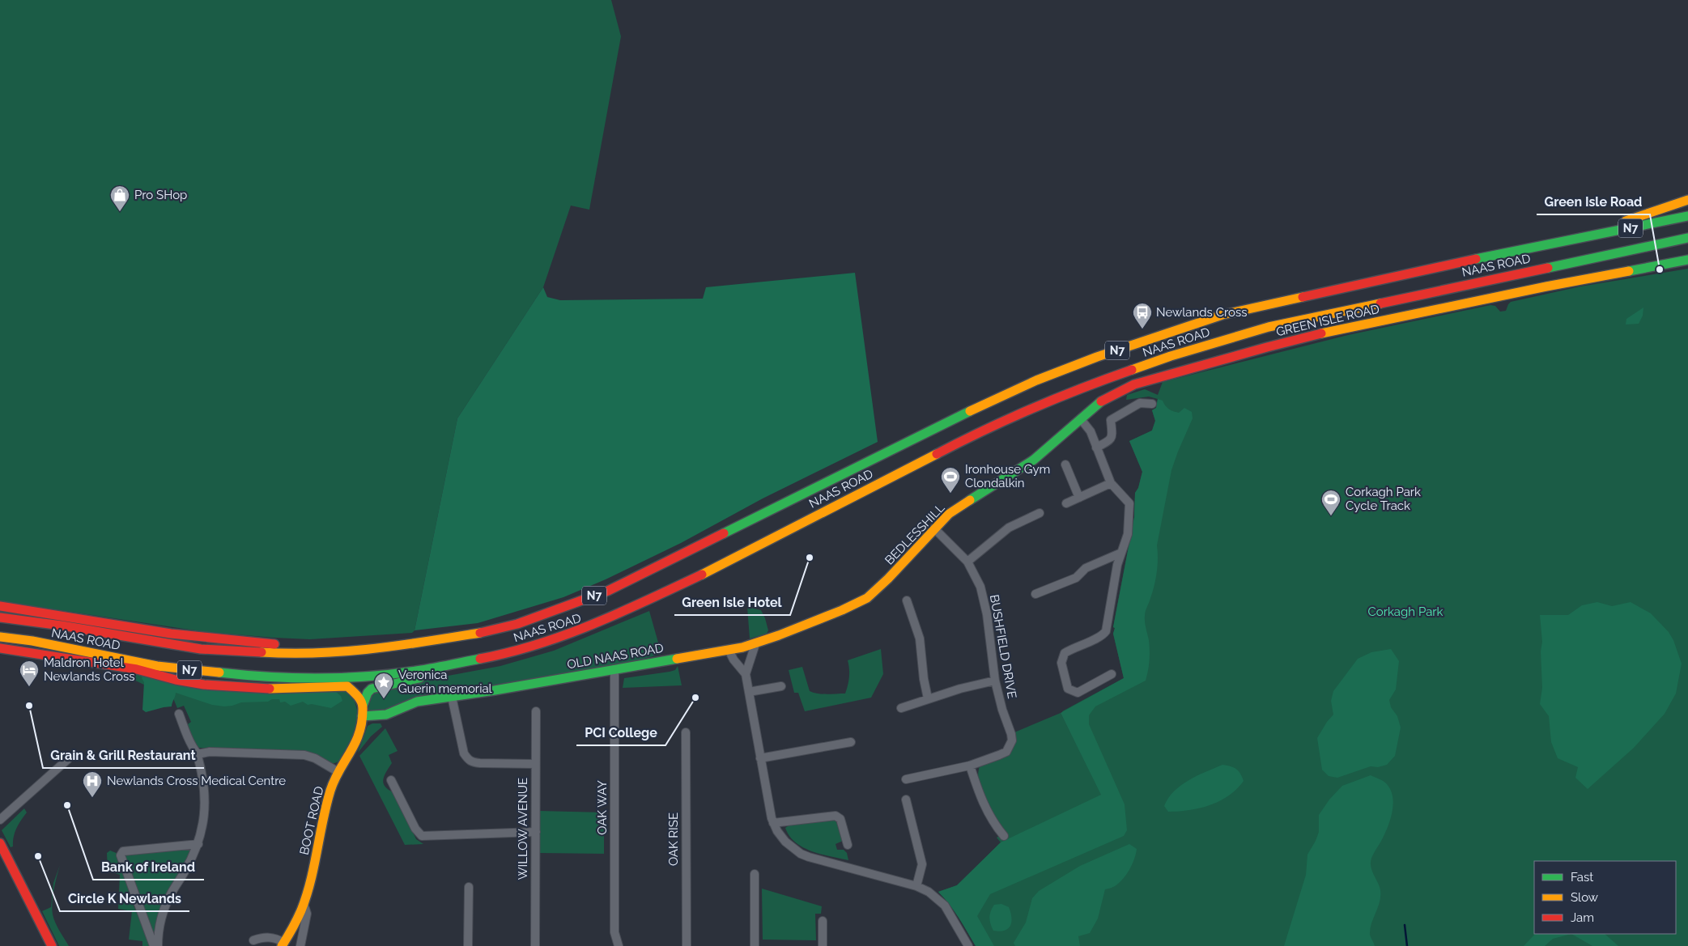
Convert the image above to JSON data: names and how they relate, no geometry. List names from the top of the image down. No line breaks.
{"streets":{"main road":["N7","NAAS ROAD","GREEN ISLE ROAD","BEDLESSHILL","OLD NAAS ROAD","BOOT ROAD"],"street":["BUSHFIELD DRIVE","OAK WAY","WILLOW AVENUE","OAK RISE"]},"crossings":[["N7","NAAS ROAD"],["GREEN ISLE ROAD","BEDLESSHILL"],["BEDLESSHILL","BUSHFIELD DRIVE"],["BEDLESSHILL","OLD NAAS ROAD"],["OLD NAAS ROAD","OAK WAY"],["OLD NAAS ROAD","BOOT ROAD"]],"parks":["Corkagh Park"],"places":{"shop":["Pro SHop"],"other":["Green Isle Road","Green Isle Hotel","PCI College","Grain & Grill Restaurant","Bank of Ireland","Circle K Newlands"],"bus stop":["Newlands Cross"],"sports":["Ironhouse Gym Clondalkin","Corkagh Park Cycle Track"],"hotel":["Maldron Hotel Newlands Cross"],"place":["Veronica Guerin memorial"],"hospital":["Newlands Cross Medical Centre"]},"legend":["Fast","Slow","Jam"]}
